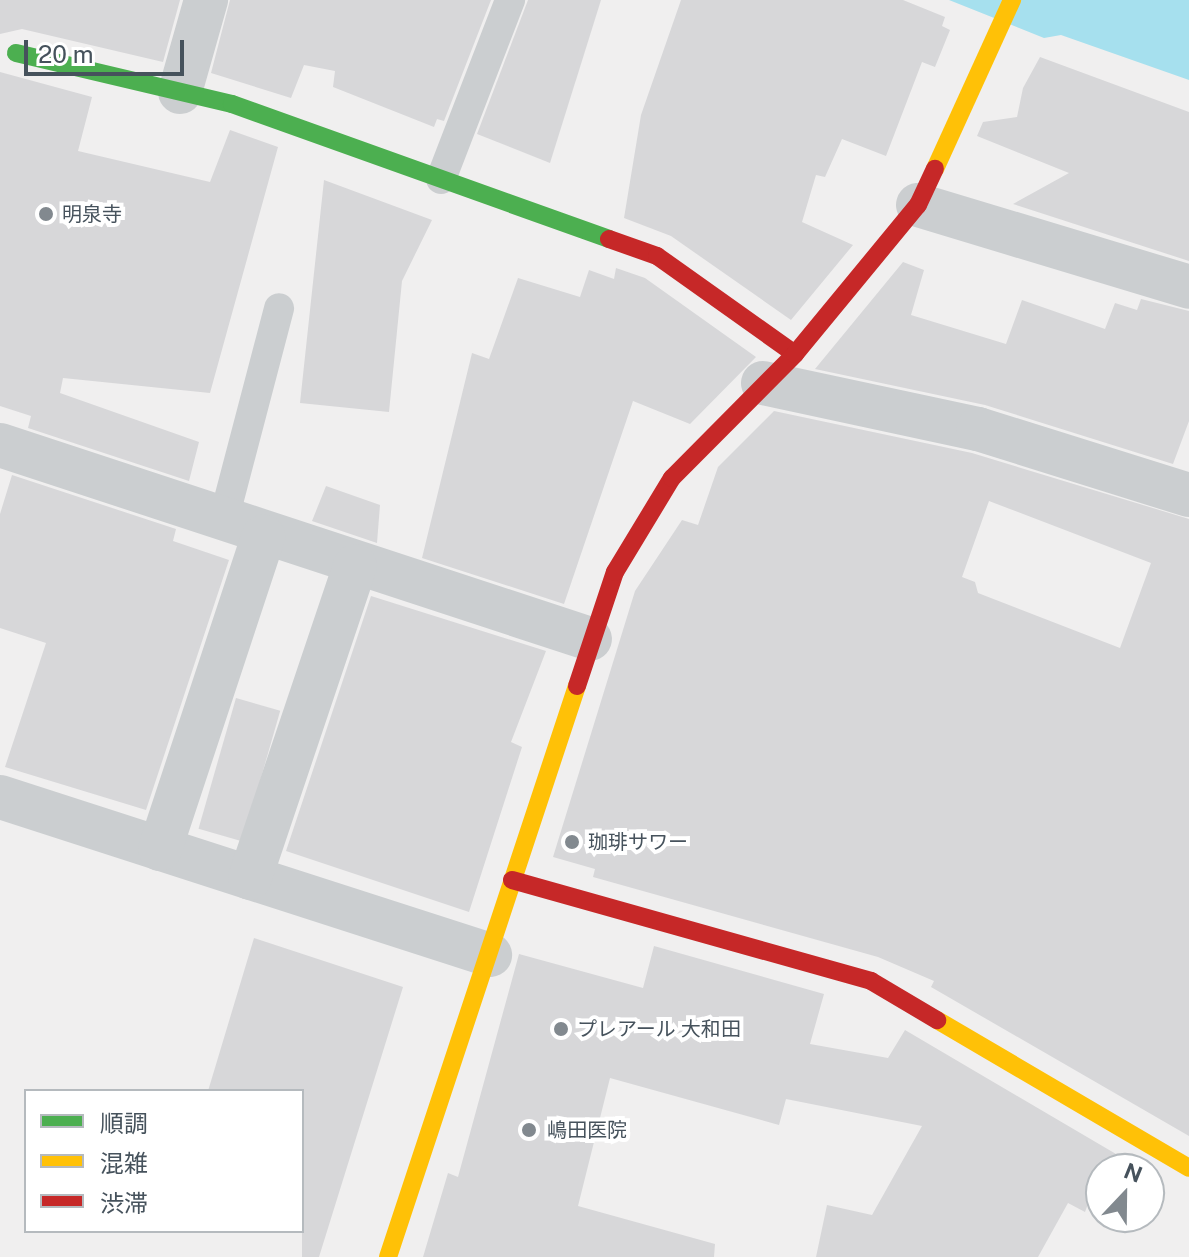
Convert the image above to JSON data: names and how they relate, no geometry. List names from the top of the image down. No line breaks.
{"places":["明泉寺","珈琲サワー","プレアール 大和田","嶋田医院"],"legend":["順調","混雑","渋滞"],"scale_bar":"20 m","north":"top"}
